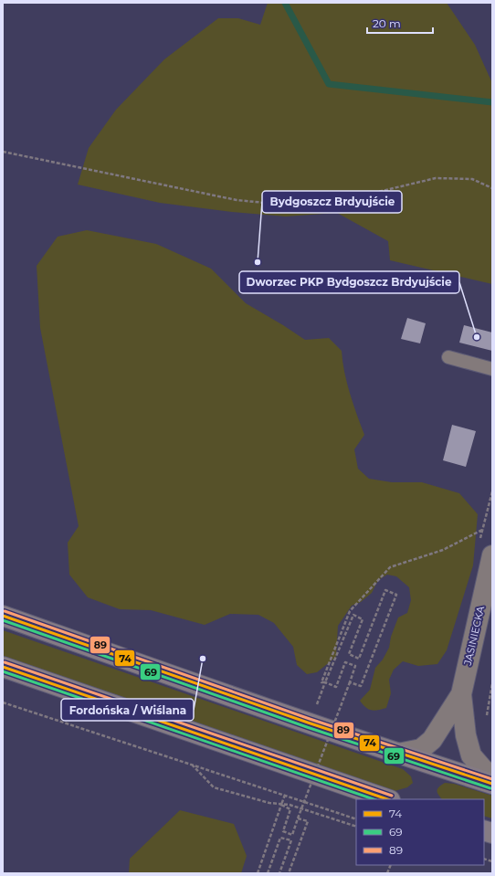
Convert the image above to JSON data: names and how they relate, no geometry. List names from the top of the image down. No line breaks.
{"streets":{"street":["JASINIECKA"]},"places":["Bydgoszcz Brdyujście","Dworzec PKP Bydgoszcz Brdyujście","Fordońska / Wiślana"],"lines":["transit line 89","transit line 74","transit line 69"],"legend":["74","69","89"],"scale_bar":"20 m"}
